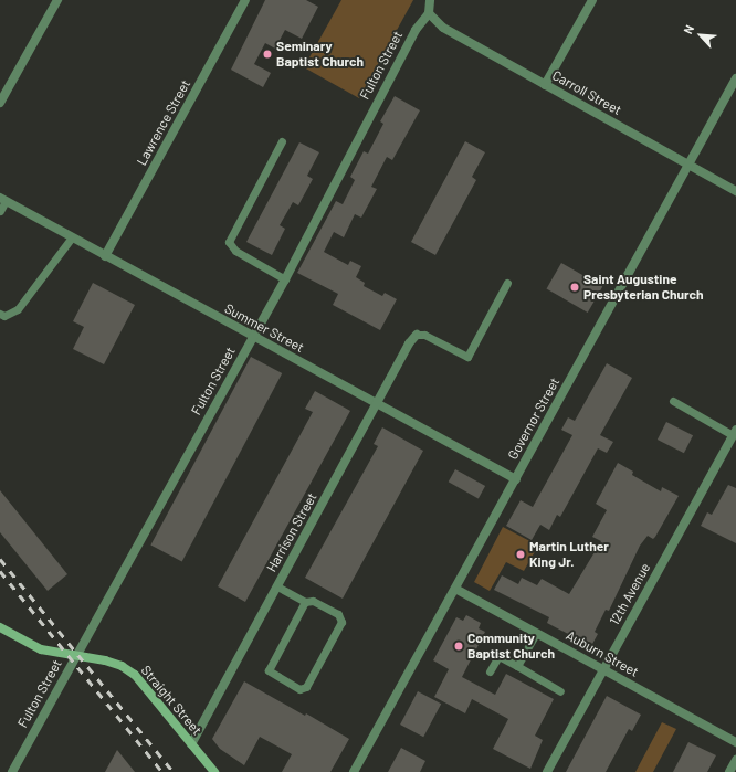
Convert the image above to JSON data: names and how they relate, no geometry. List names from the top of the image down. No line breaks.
{"streets":{"main road":["Straight Street"],"street":["Fulton Street","Carroll Street","Lawrence Street","Summer Street","Governor Street","Harrison Street","12th Avenue","Auburn Street"]},"crossings":[["Fulton Street","Carroll Street"],["Fulton Street","Summer Street"],["Fulton Street","Straight Street"],["Carroll Street","Governor Street"],["Lawrence Street","Summer Street"],["Summer Street","Governor Street"],["Summer Street","Harrison Street"],["Governor Street","Auburn Street"],["Harrison Street","Straight Street"],["12th Avenue","Auburn Street"]],"places":["Seminary Baptist Church","Saint Augustine Presbyterian Church","Martin Luther King Jr.","Community Baptist Church"],"north":"top left"}
